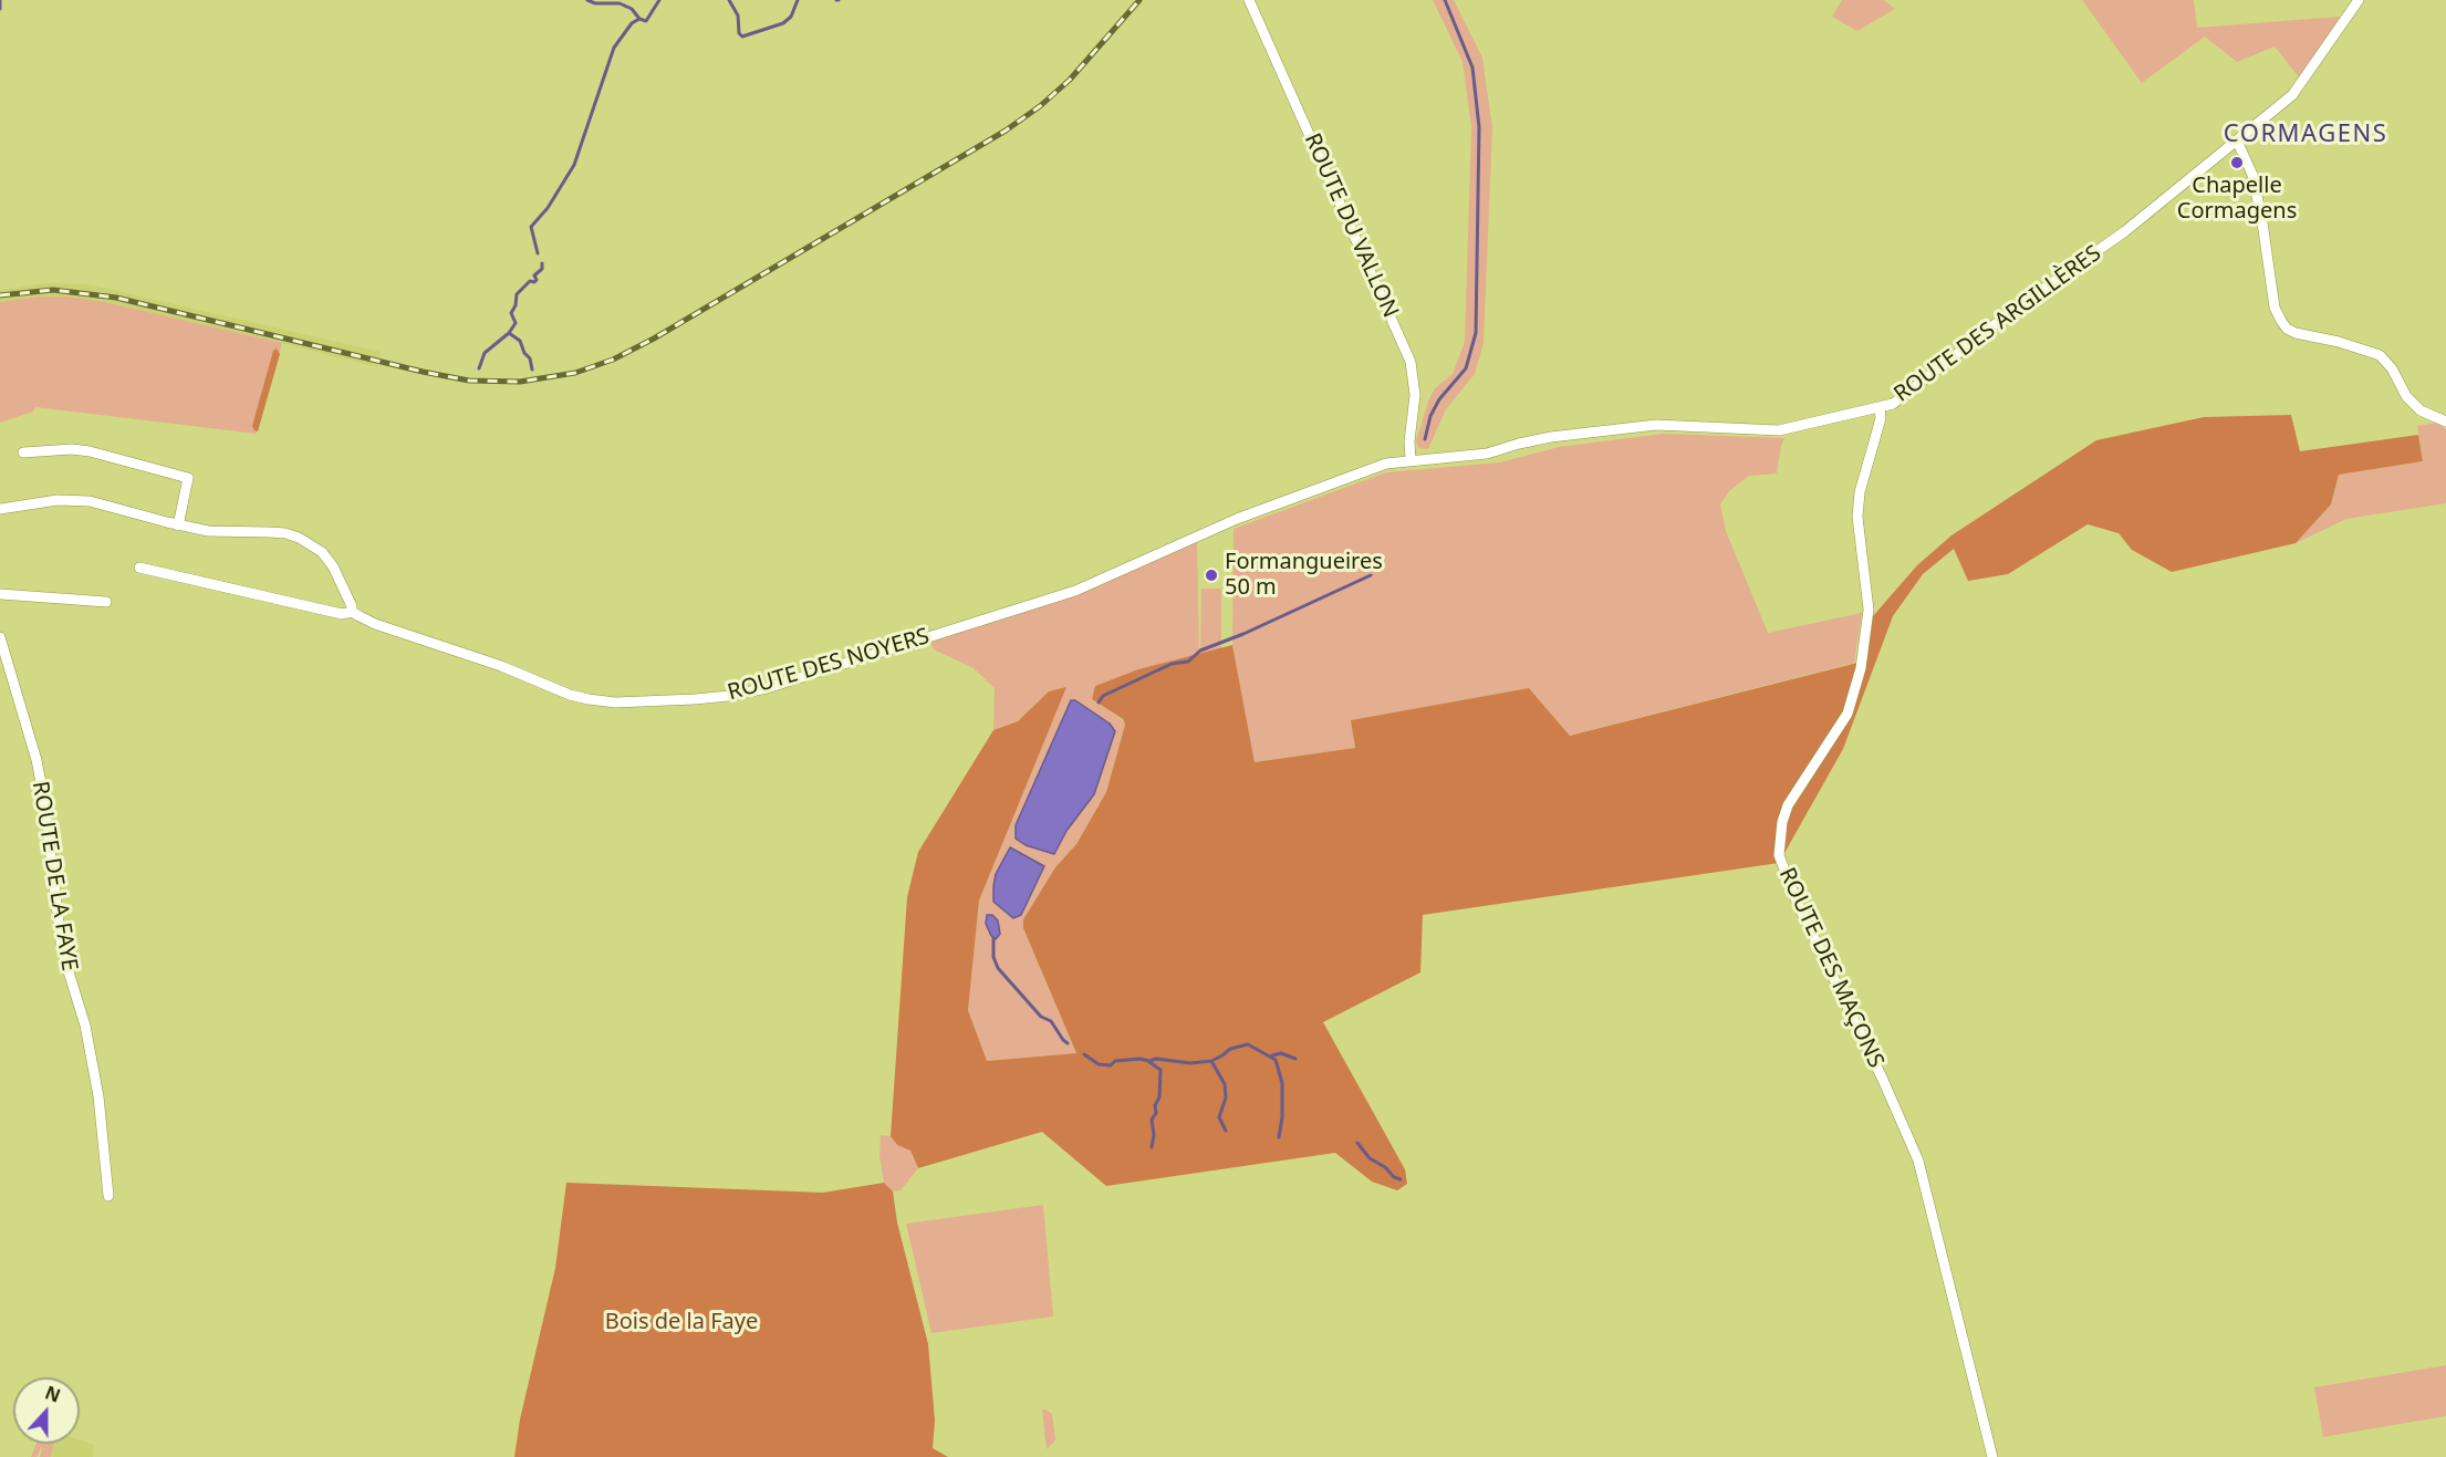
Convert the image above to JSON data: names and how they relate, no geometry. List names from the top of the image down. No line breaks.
{"streets":{"street":["ROUTE DU VALLON","ROUTE DES ARGILLÈRES","ROUTE DES NOYERS","ROUTE DE LA FAYE","ROUTE DES MAÇONS"]},"crossings":[["ROUTE DU VALLON","ROUTE DES ARGILLÈRES"],["ROUTE DU VALLON","ROUTE DES NOYERS"],["ROUTE DES ARGILLÈRES","ROUTE DES NOYERS"],["ROUTE DES ARGILLÈRES","ROUTE DES MAÇONS"]],"districts":["CORMAGENS"],"parks":["Bois de la Faye"],"places":["Chapelle Cormagens","Formangueires 50 m"],"north":"top"}
